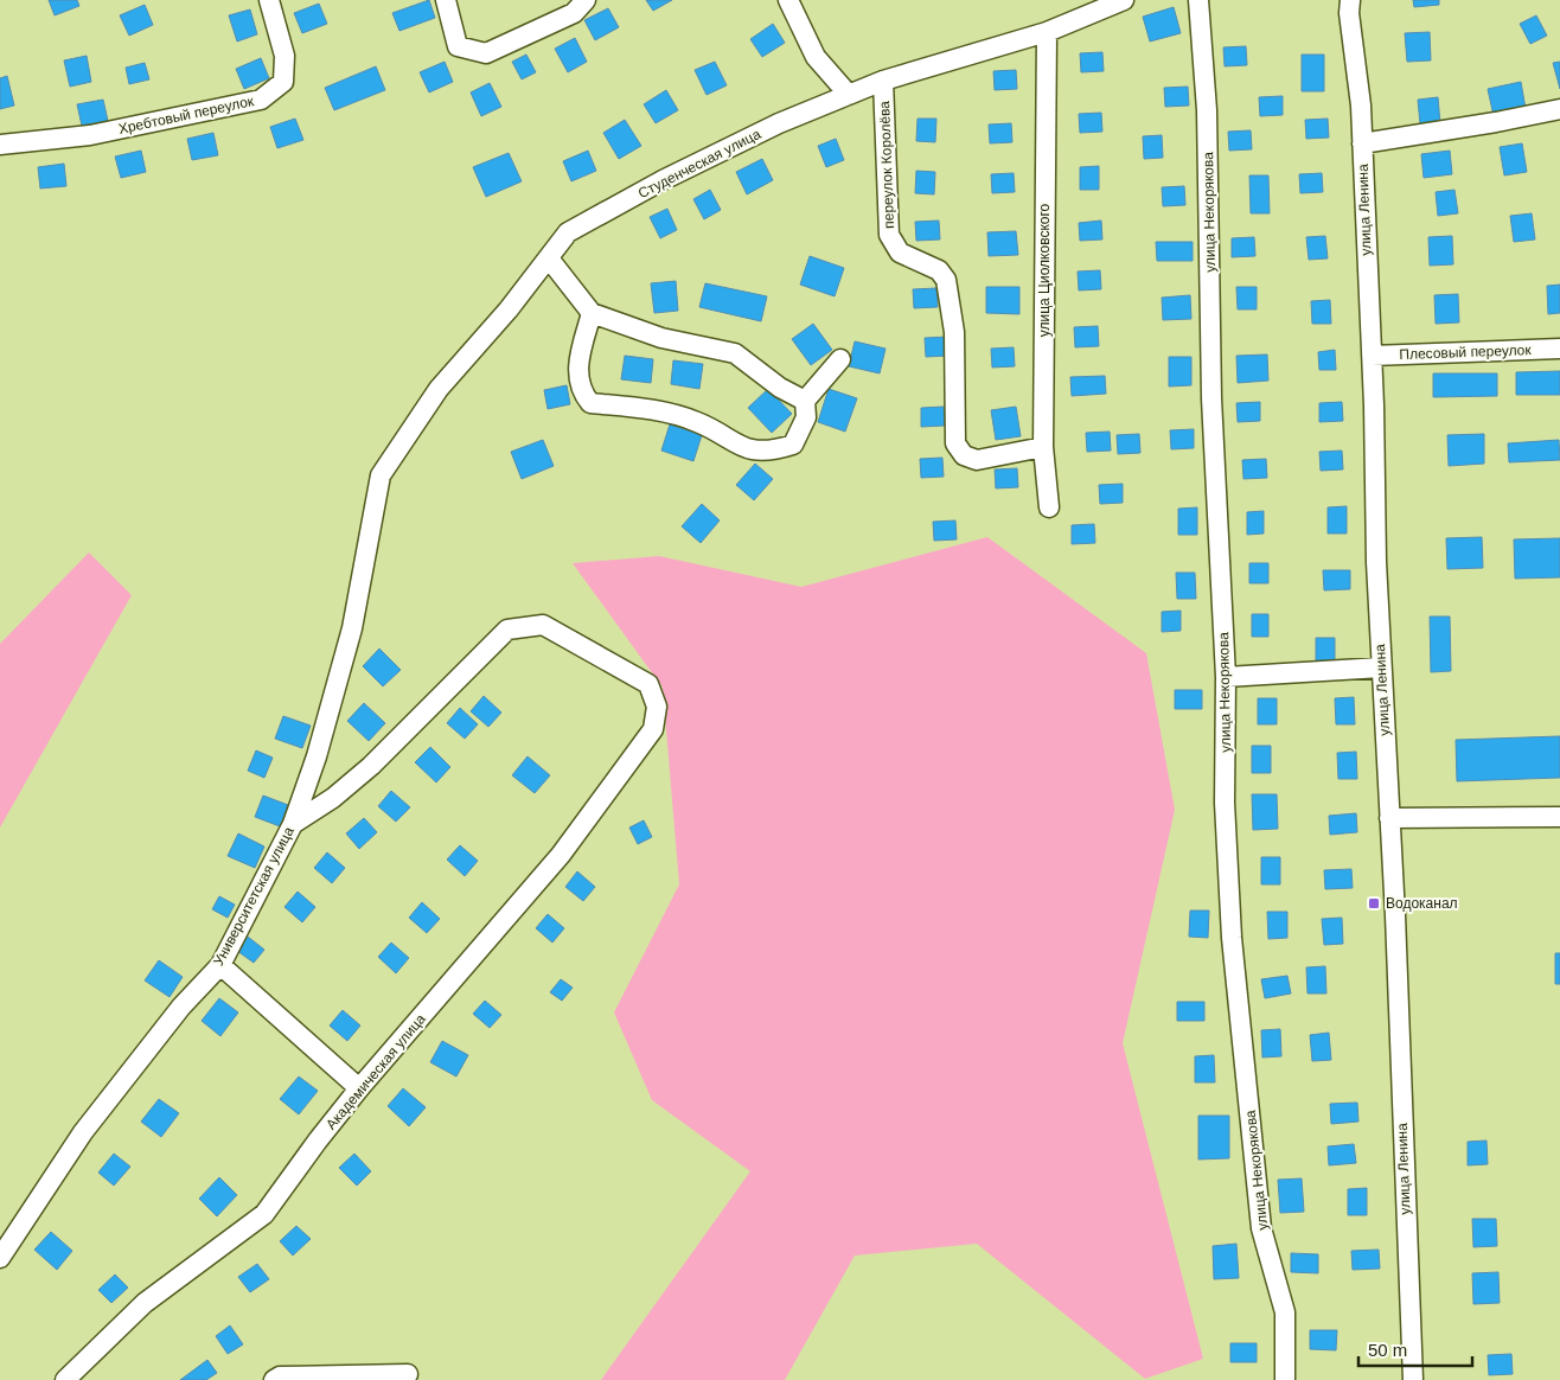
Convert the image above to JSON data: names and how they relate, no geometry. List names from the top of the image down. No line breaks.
{"streets":{"street":["Хребтовый переулок","Студенческая улица","переулок Королёва","улица Ленина","улица Некорякова","улица Циолковского","Плесовый переулок","Университетская улица","Академическая улица"]},"crossings":[["Студенческая улица","переулок Королёва"],["Студенческая улица","улица Циолковского"],["Студенческая улица","Университетская улица"],["переулок Королёва","улица Циолковского"],["улица Ленина","Плесовый переулок"],["Университетская улица","Академическая улица"]],"places":{"transit":["Водоканал"]},"scale_bar":"50 m"}
